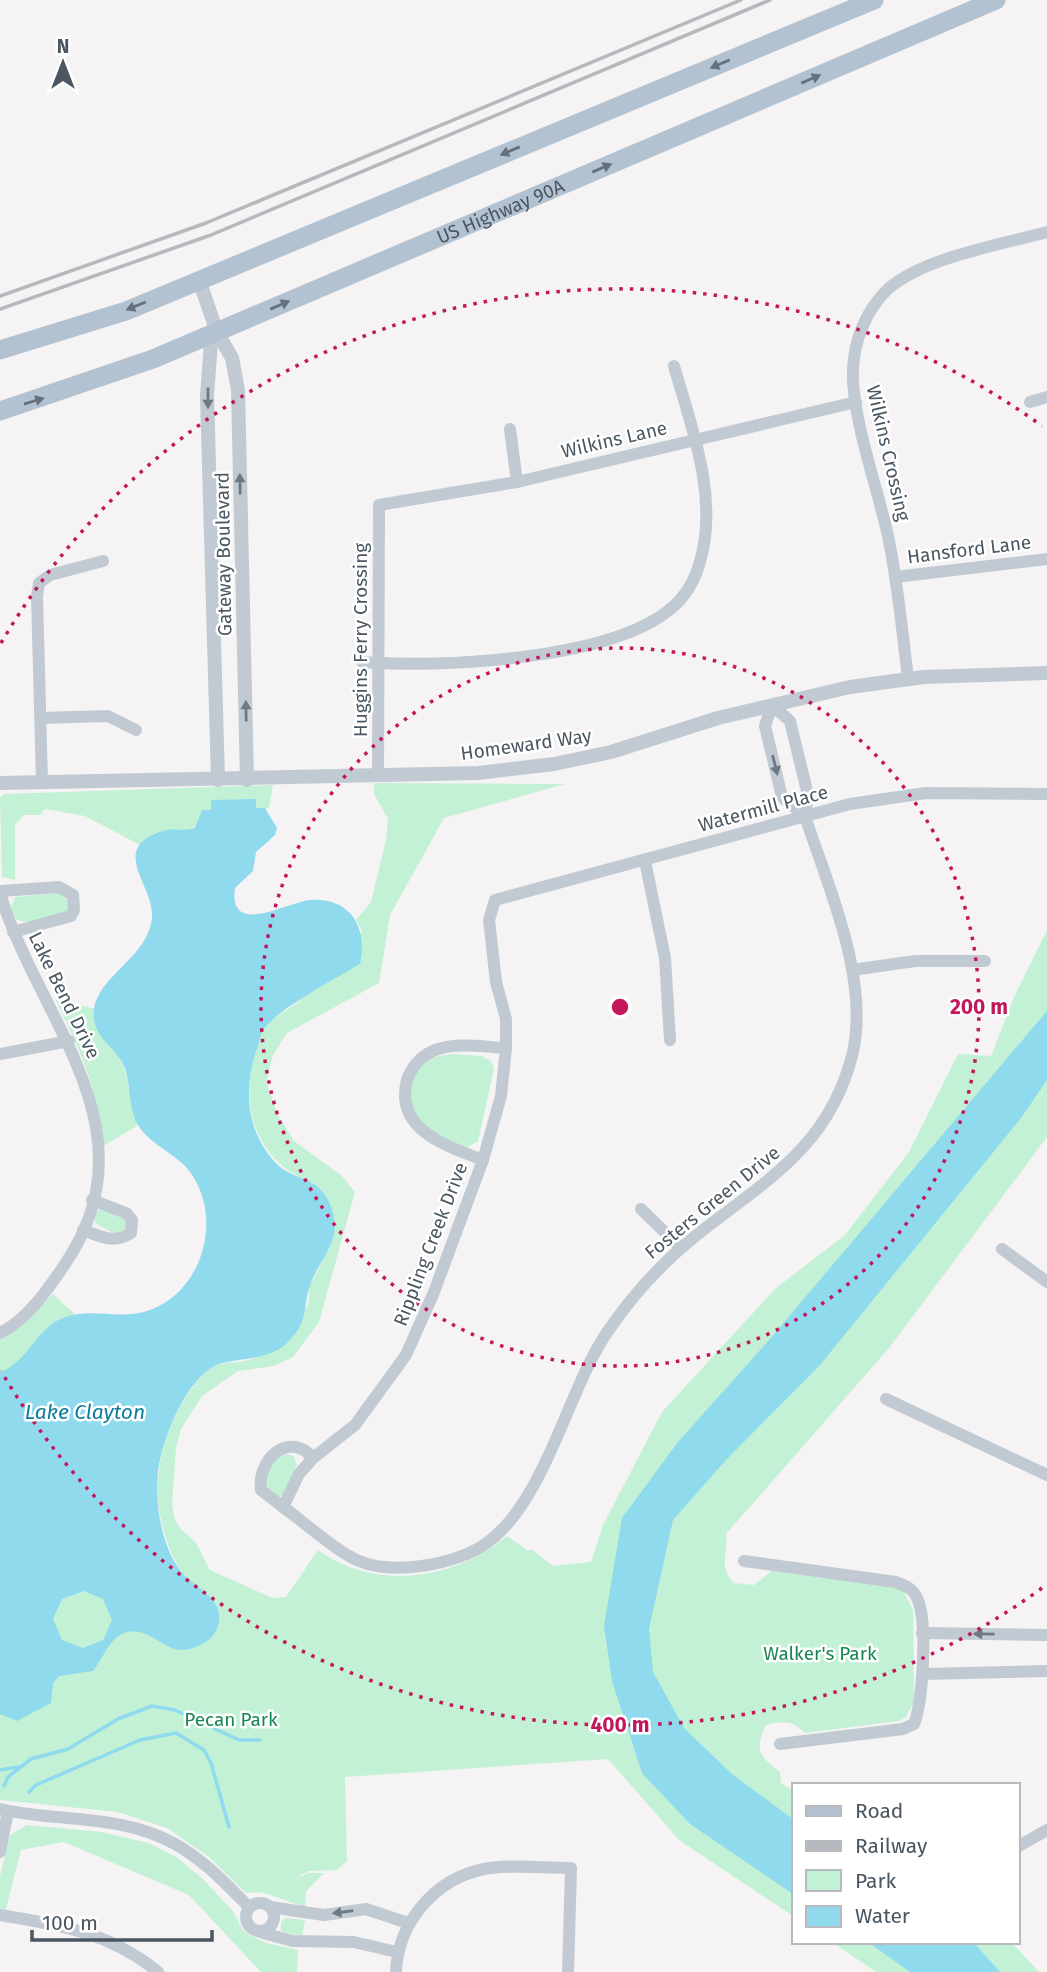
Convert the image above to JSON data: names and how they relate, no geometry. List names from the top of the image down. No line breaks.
{"streets":{"main road":["US Highway 90A"],"street":["Wilkins Lane","Wilkins Crossing","Hansford Lane","Gateway Boulevard","Huggins Ferry Crossing","Homeward Way","Watermill Place","Lake Bend Drive","Fosters Green Drive","Rippling Creek Drive"]},"crossings":[["US Highway 90A","Gateway Boulevard"],["Wilkins Lane","Wilkins Crossing"],["Wilkins Lane","Huggins Ferry Crossing"],["Wilkins Crossing","Hansford Lane"],["Wilkins Crossing","Homeward Way"],["Gateway Boulevard","Homeward Way"],["Huggins Ferry Crossing","Homeward Way"],["Homeward Way","Fosters Green Drive"],["Watermill Place","Fosters Green Drive"],["Watermill Place","Rippling Creek Drive"],["Fosters Green Drive","Rippling Creek Drive"]],"water":["Lake Clayton"],"parks":["Walker's Park","Pecan Park"],"legend":["Road","Railway","Park","Water"],"scale_bar":"100 m","north":"top","rings":["200 m","400 m"]}
